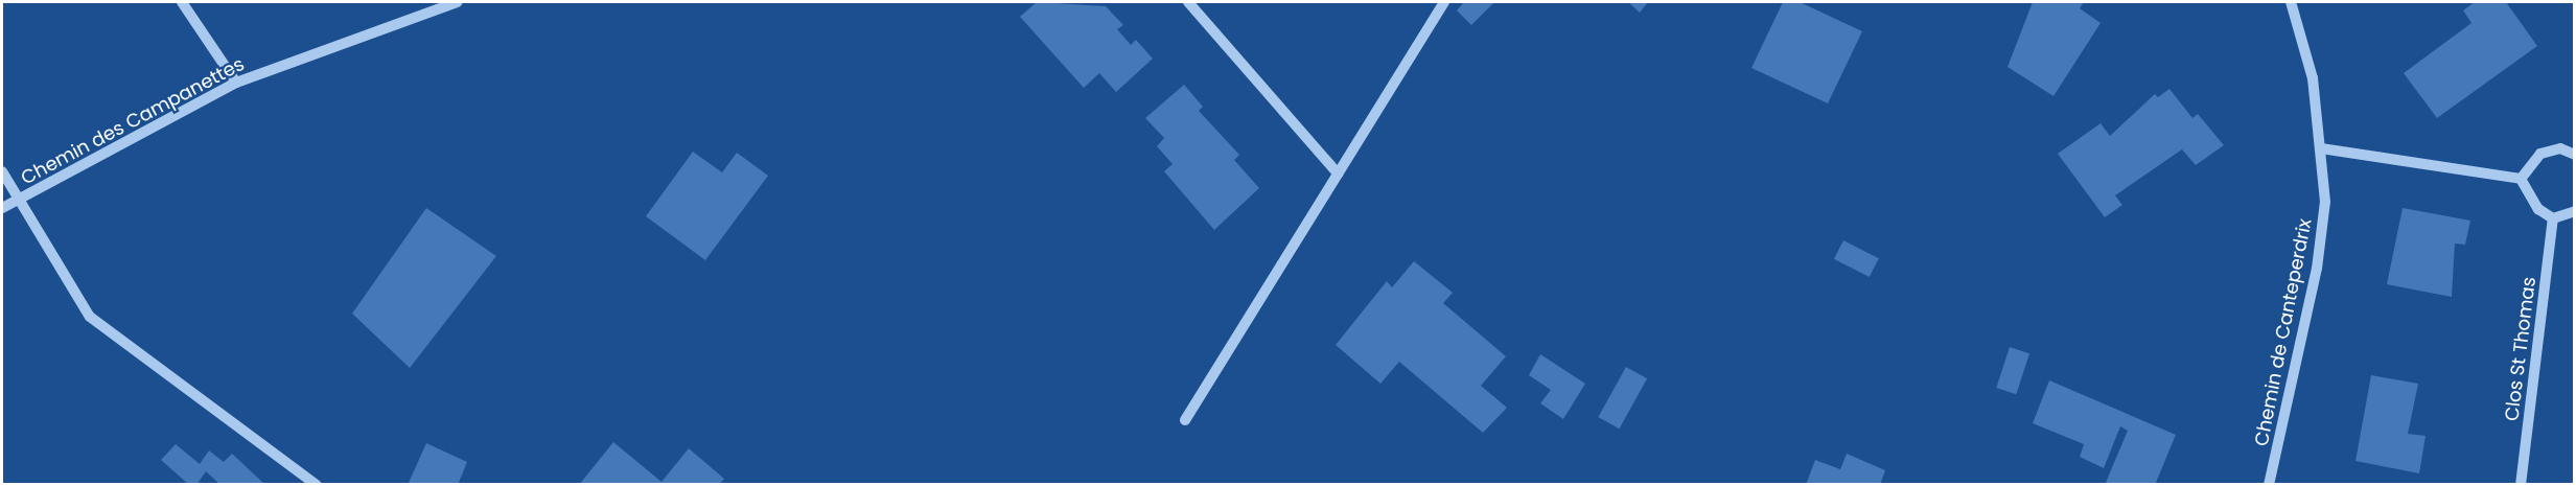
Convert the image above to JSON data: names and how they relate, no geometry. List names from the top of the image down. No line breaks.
{"streets":{"street":["Chemin des Campanettes","Chemin de Canteperdrix","Clos St Thomas"]}}
